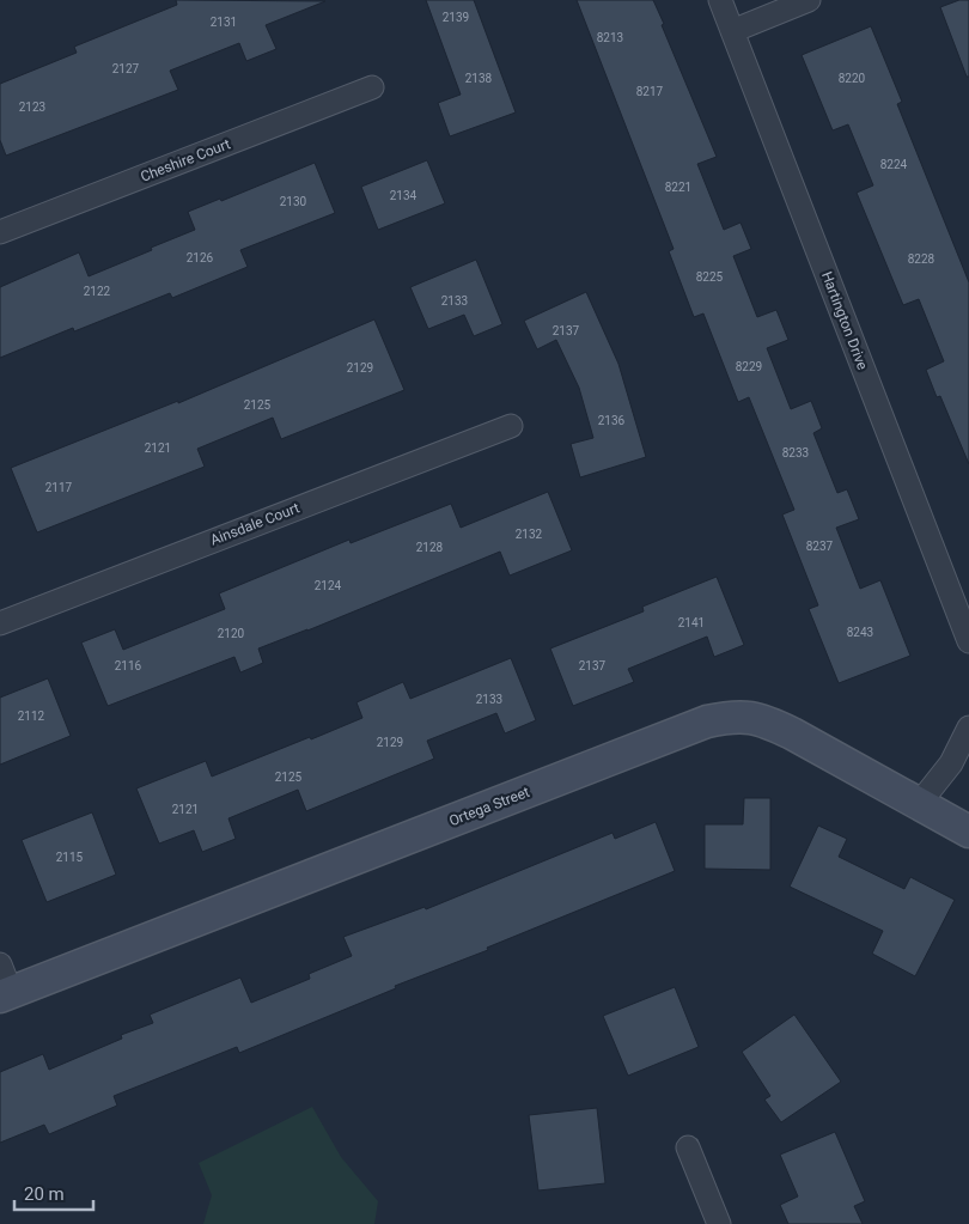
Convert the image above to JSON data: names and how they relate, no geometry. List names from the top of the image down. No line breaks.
{"streets":{"street":["Cheshire Court","Hartington Drive","Ainsdale Court","Ortega Street"]},"house_numbers":["2139","2131","8213","2127","2138","8220","8217","2123","8224","8221","2134","2130","2126","8228","8225","2122","2133","2137","8229","2129","2125","2136","2121","8233","2117","2132","8237","2128","2124","2141","8243","2120","2116","2137","2133","2112","2129","2125","2121","2115"],"scale_bar":"20 m"}
